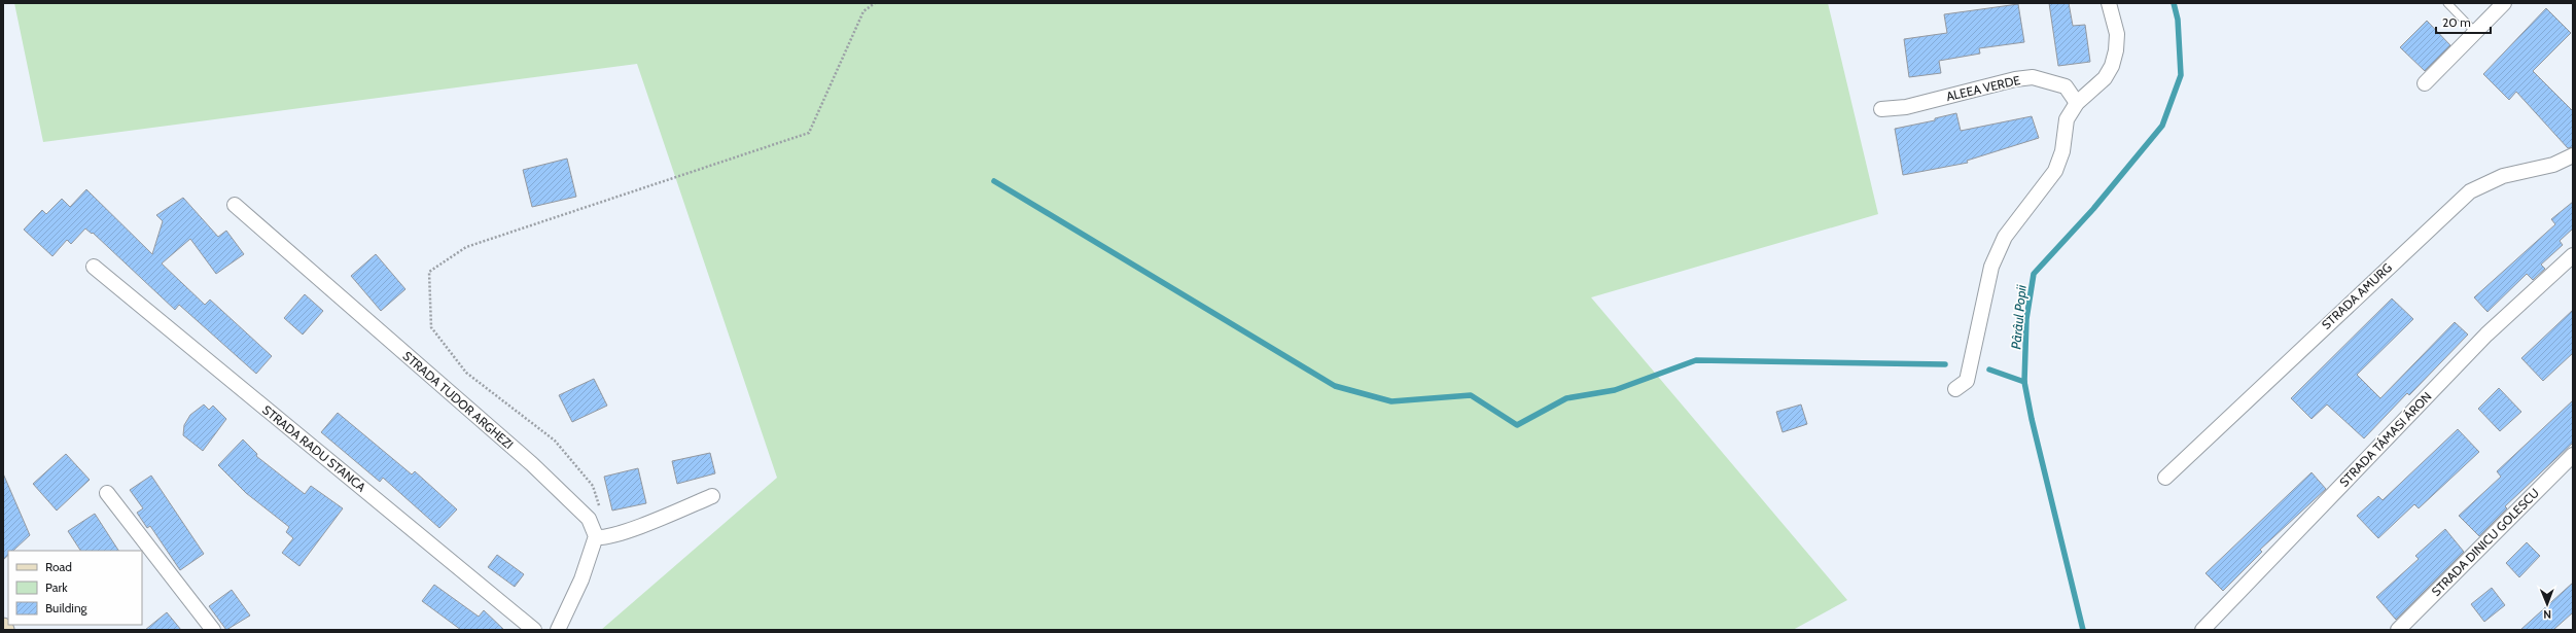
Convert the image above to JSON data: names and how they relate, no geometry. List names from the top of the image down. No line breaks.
{"streets":{"street":["ALEEA VERDE","STRADA AMURG","STRADA TUDOR ARGHEZI","STRADA TÁMASI ÁRON","STRADA RADU STANCA","STRADA DINICU GOLESCU"]},"water":["Pârâul Popii"],"legend":["Road","Park","Building"],"scale_bar":"20 m","north":"bottom"}
